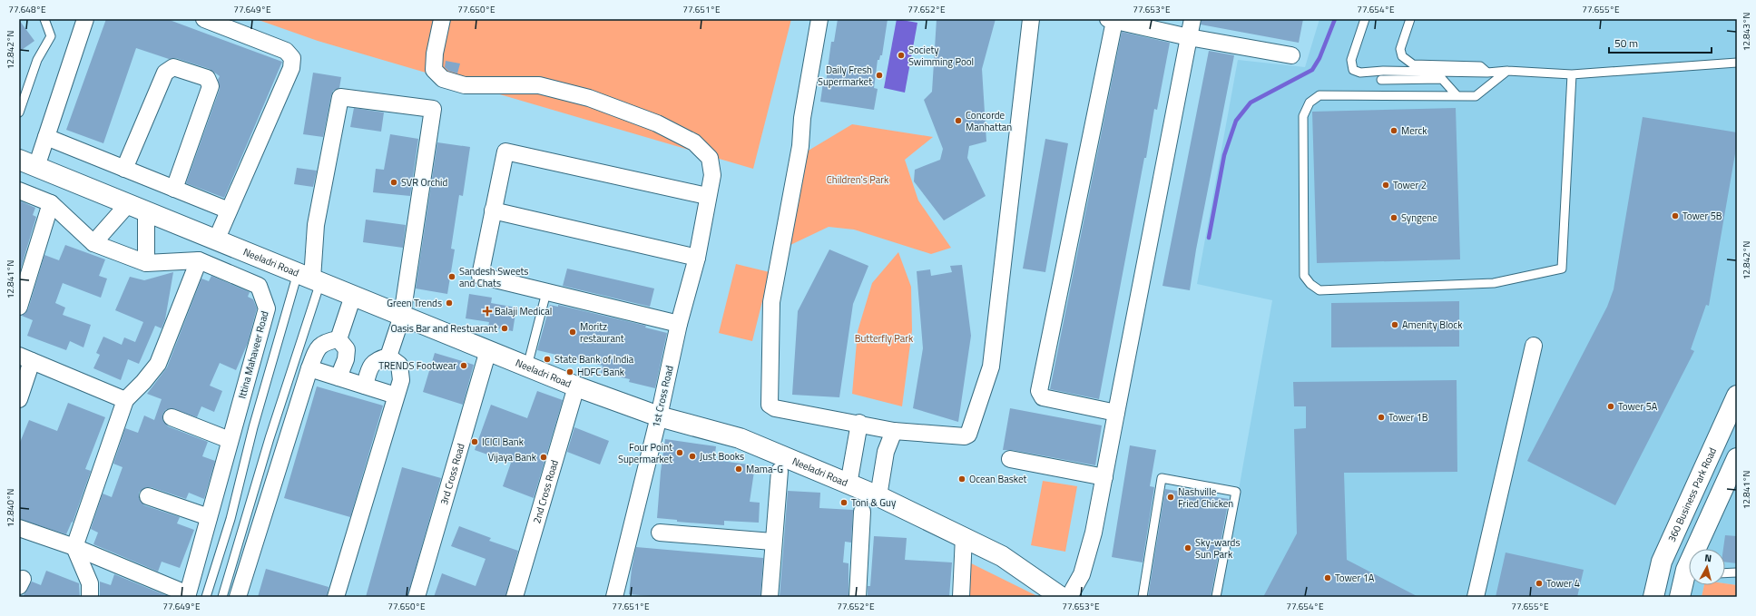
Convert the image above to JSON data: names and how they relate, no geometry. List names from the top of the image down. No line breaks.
{"streets":{"main road":["Neeladri Road","360 Business Park Road"],"street":["Ittina Mahaveer Road","1st Cross Road","3rd Cross Road","2nd Cross Road"]},"crossings":[["Neeladri Road","1st Cross Road"],["Neeladri Road","3rd Cross Road"],["Neeladri Road","2nd Cross Road"]],"parks":["Children's Park","Butterfly Park"],"places":{"other":["Society Swimming Pool","Daily Fresh Supermarket","Concorde Manhattan","Merck","SVR Orchid","Tower 2","Tower 5B","Syngene","Sandesh Sweets and Chats","Green Trends","Amenity Block","Oasis Bar and Restuarant","Moritz restaurant","State Bank of India","TRENDS Footwear","HDFC Bank","Tower 5A","Tower 1B","ICICI Bank","Four Point Supermarket","Just Books","Vijaya Bank","Mama-G","Ocean Basket","Nashville Fried Chicken","Toni & Guy","Sky-wards Sun Park","Tower 1A","Tower 4"],"health":["Balaji Medical"]},"scale_bar":"50 m","north":"top","coordinates":["77.648°E","77.649°E","77.650°E","77.651°E","77.652°E","77.653°E","77.654°E","77.655°E","12.843°N","12.842°N","12.841°N","12.840°N"]}
